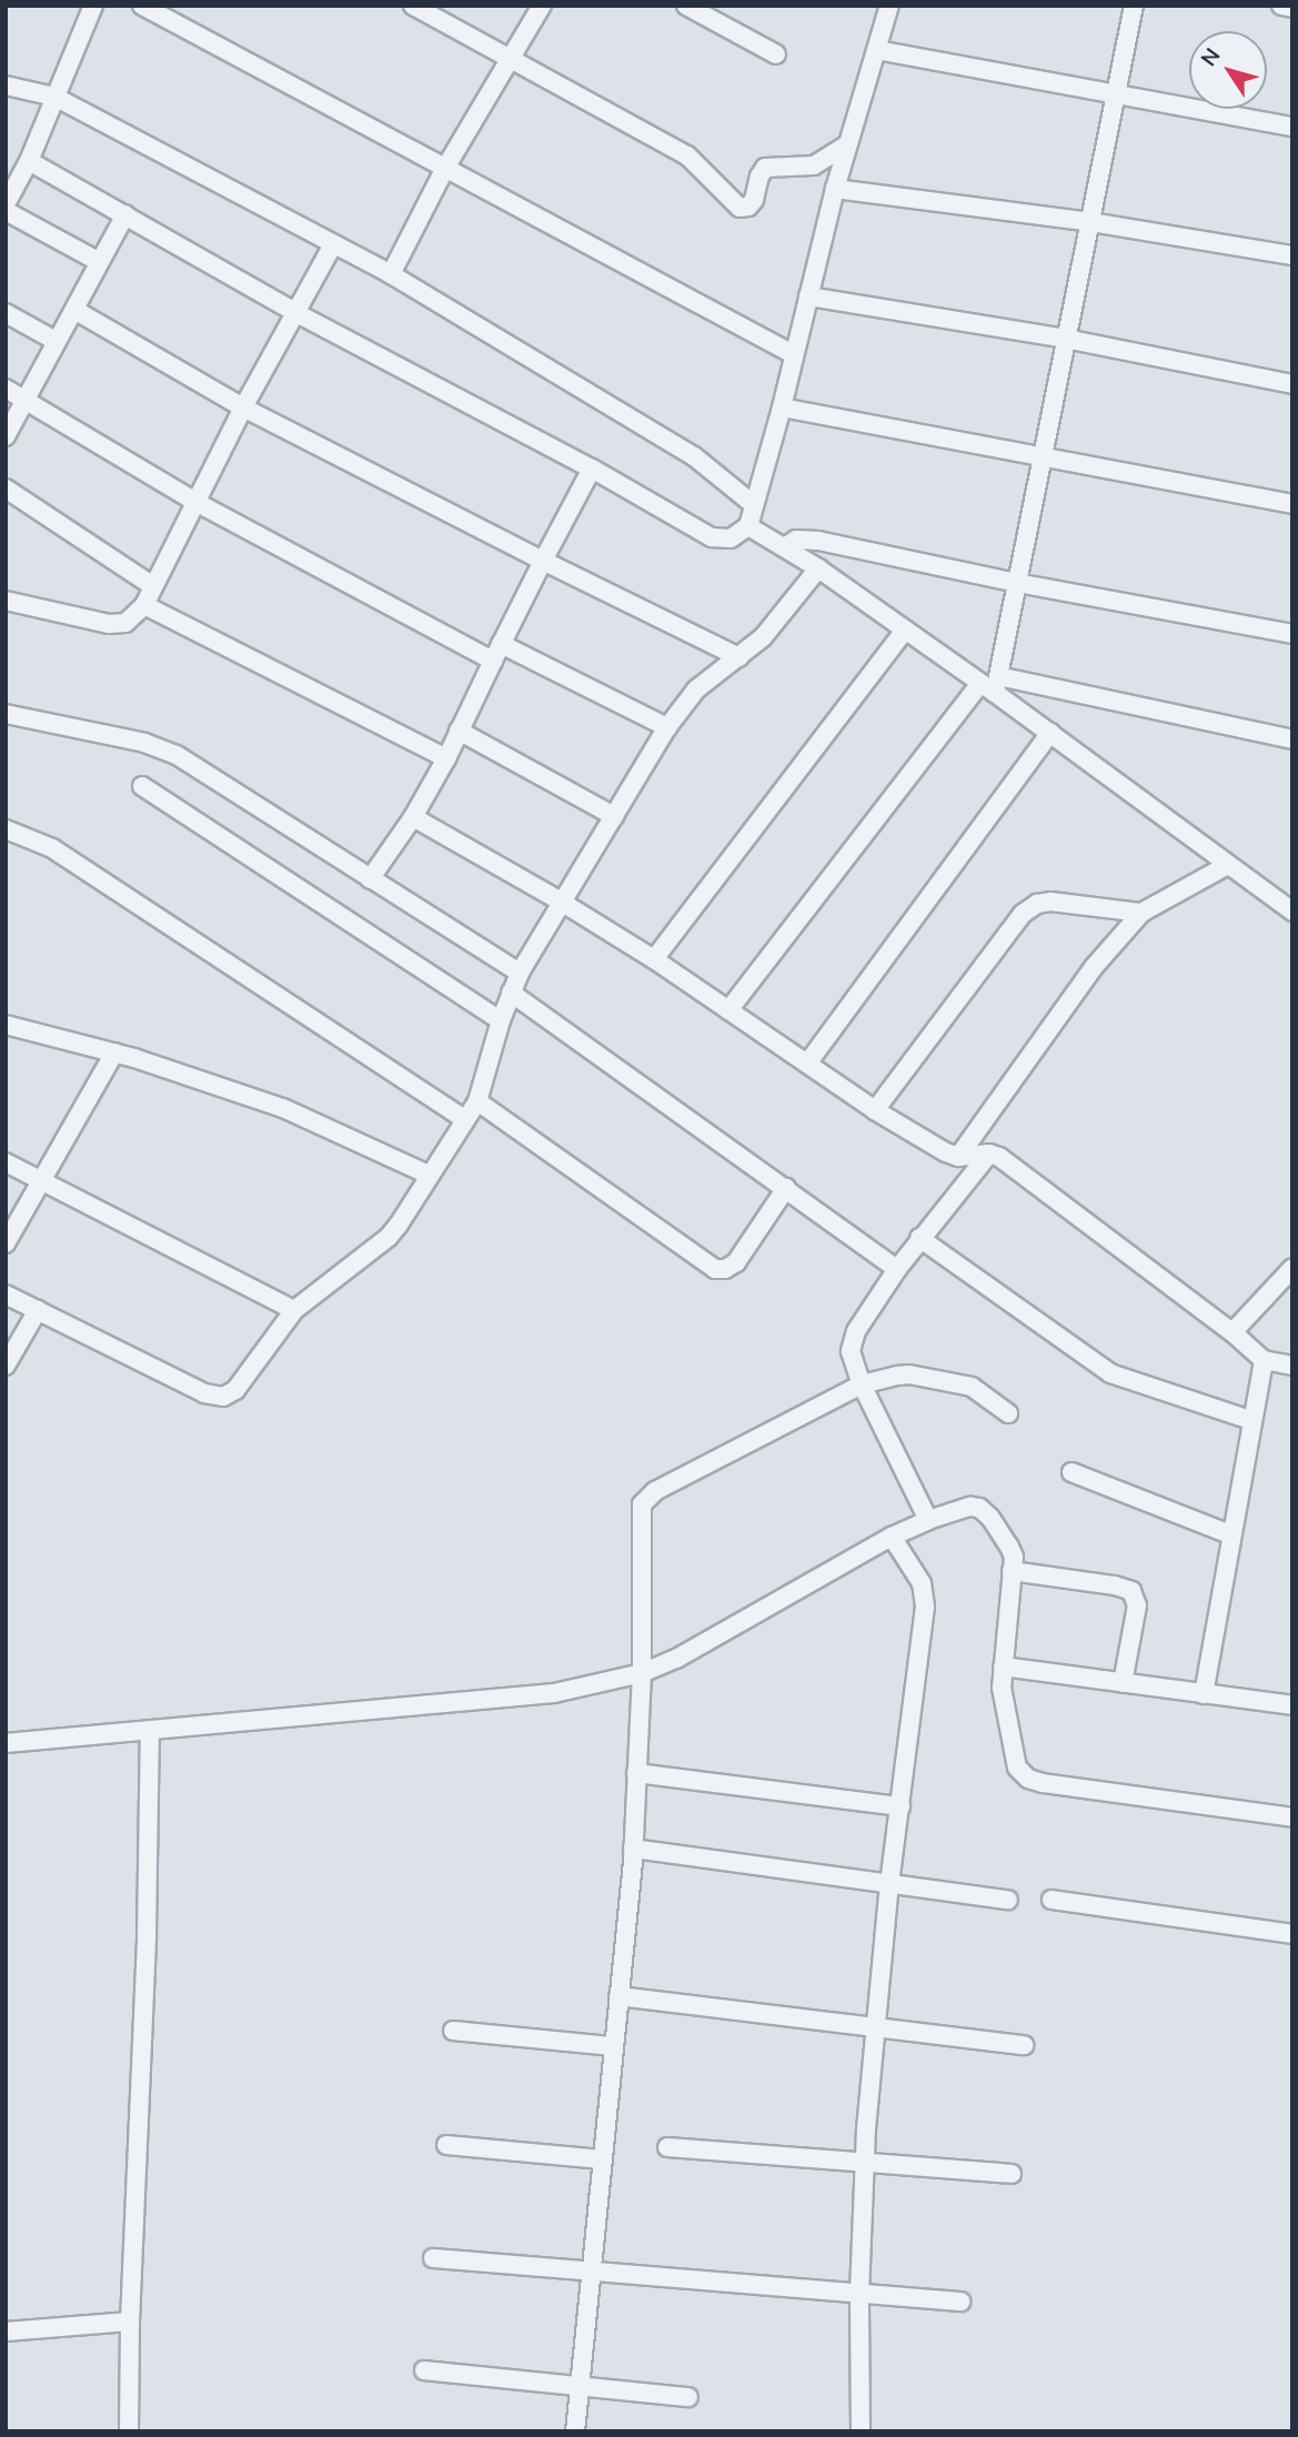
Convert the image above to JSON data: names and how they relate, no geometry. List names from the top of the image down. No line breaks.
{"north":"top left"}
